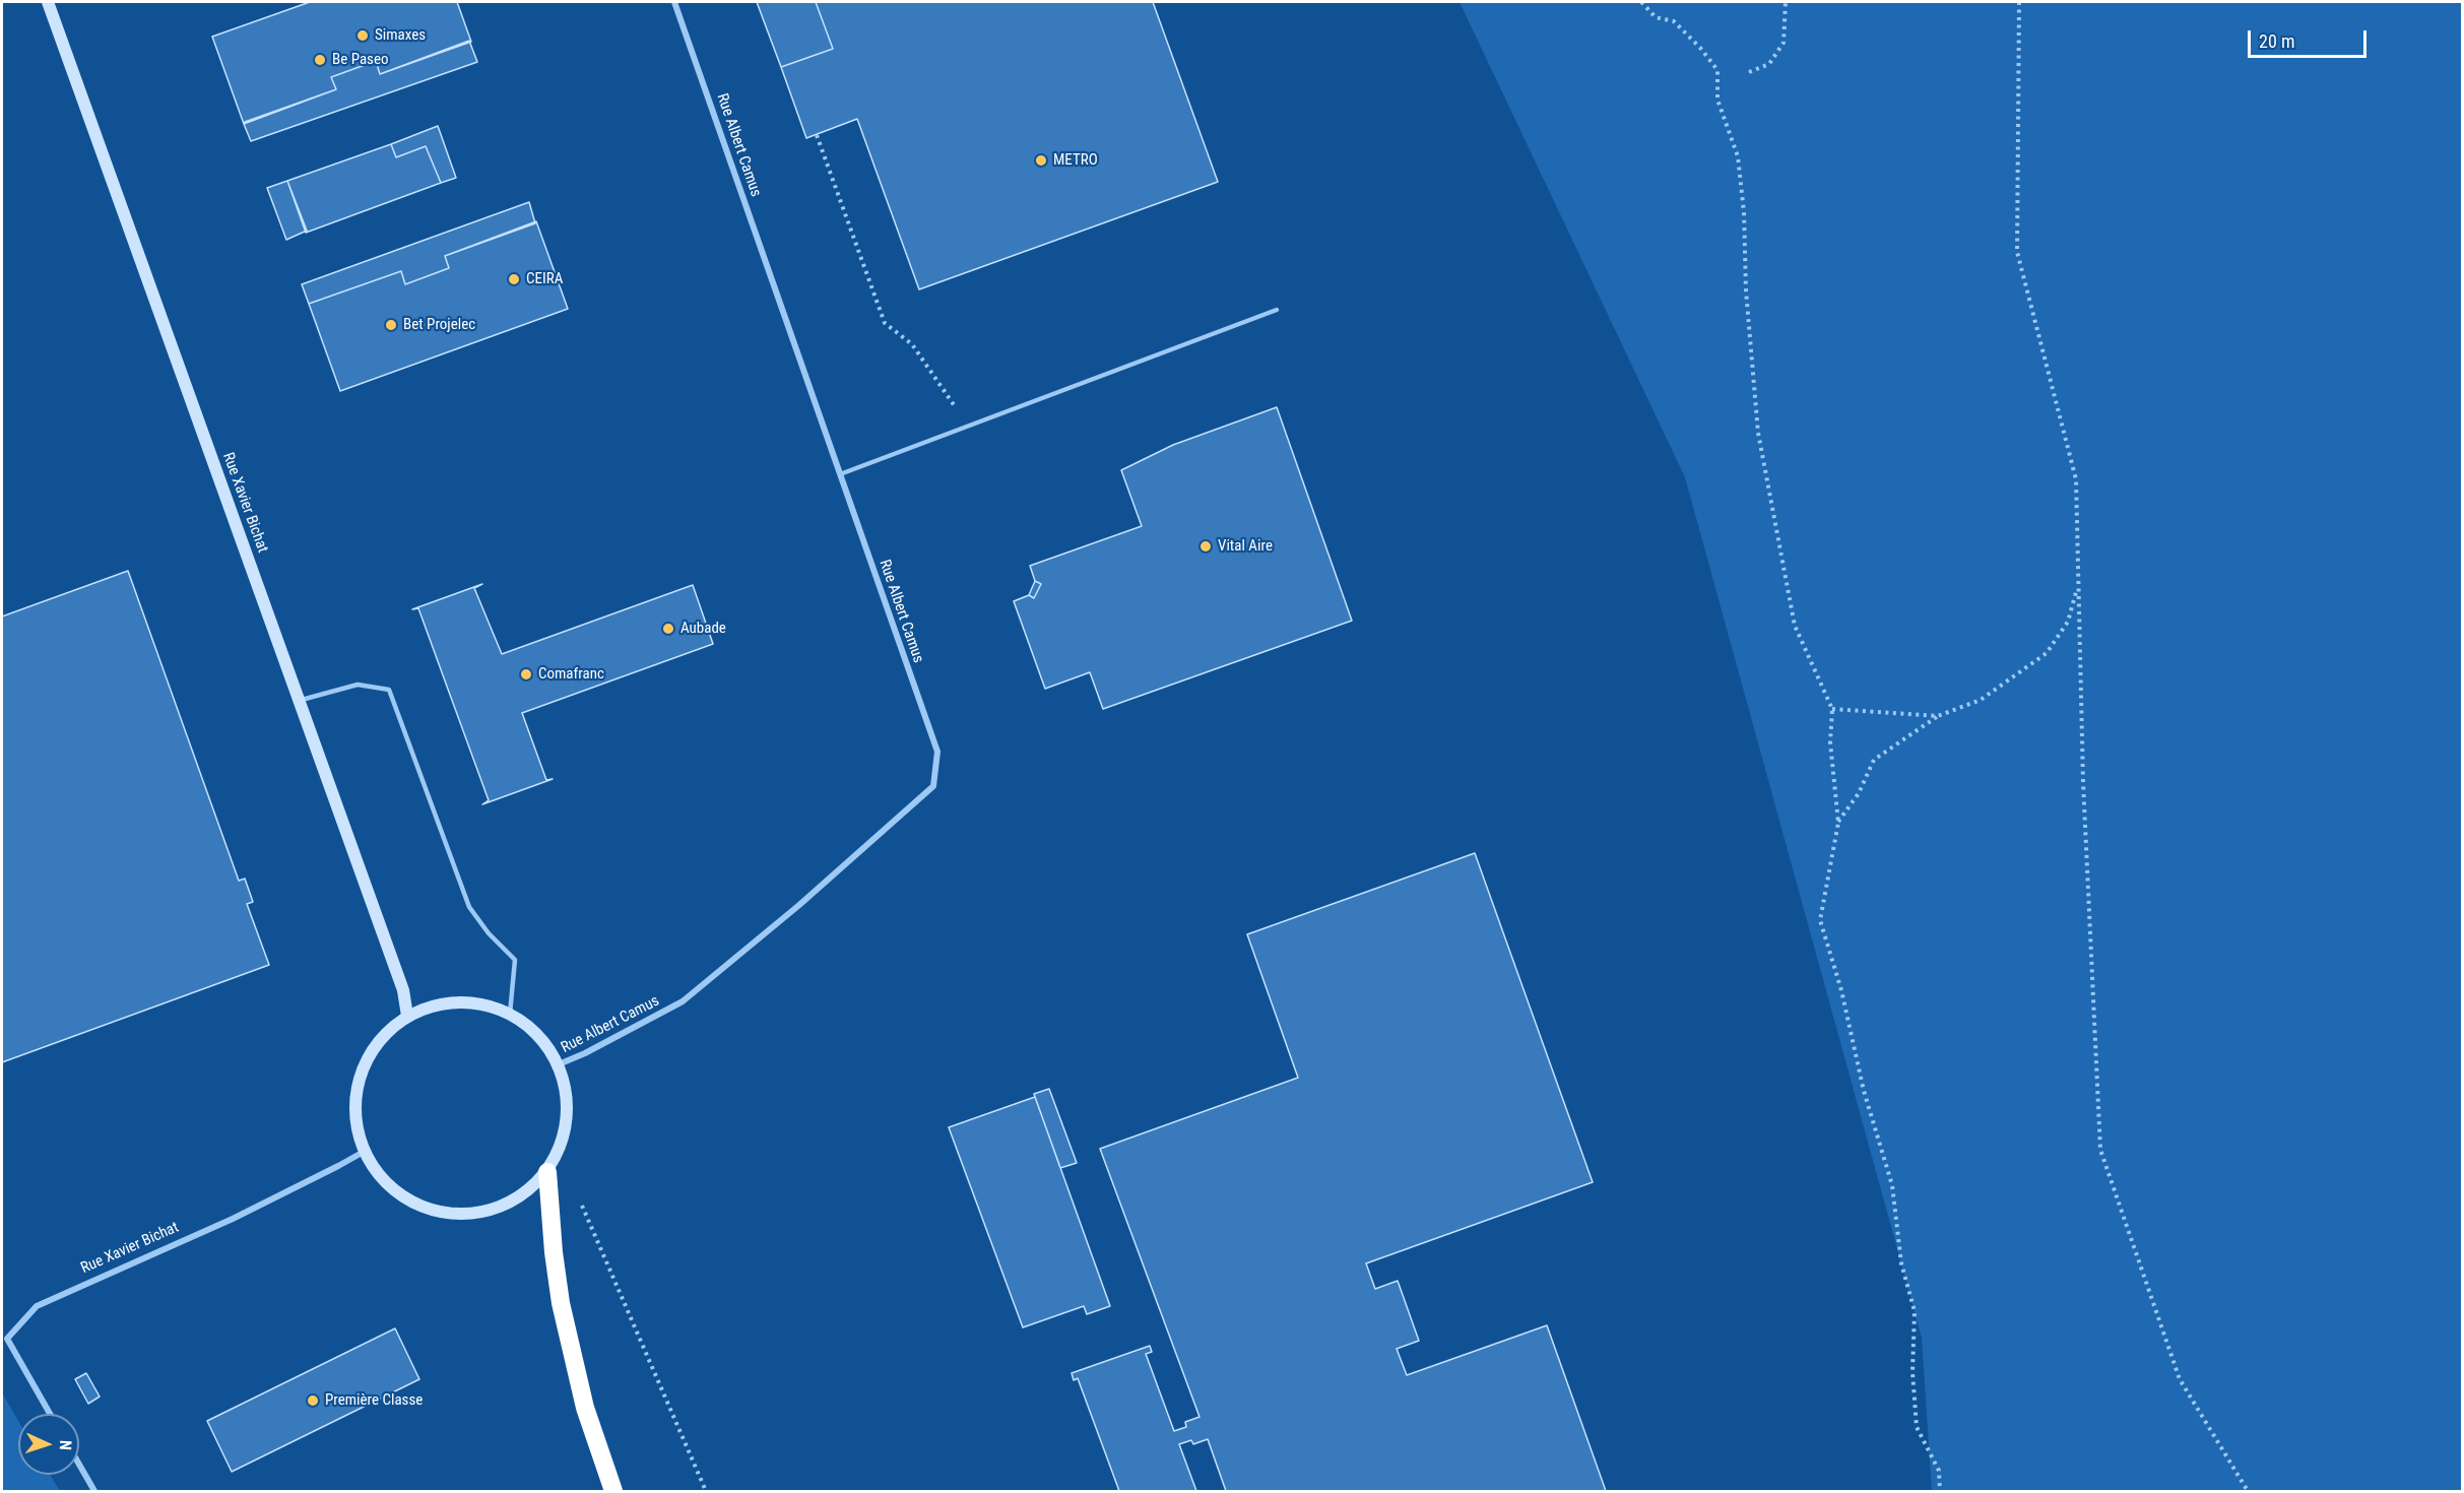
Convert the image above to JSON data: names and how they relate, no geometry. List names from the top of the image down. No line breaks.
{"streets":{"main road":["Rue Xavier Bichat"],"street":["Rue Albert Camus"]},"crossings":[["Rue Albert Camus","Rue Xavier Bichat"]],"places":["Simaxes","Be Paseo","METRO","CEIRA","Bet Projelec","Vital Aire","Aubade","Comafranc","Première Classe"],"scale_bar":"20 m","north":"right"}
